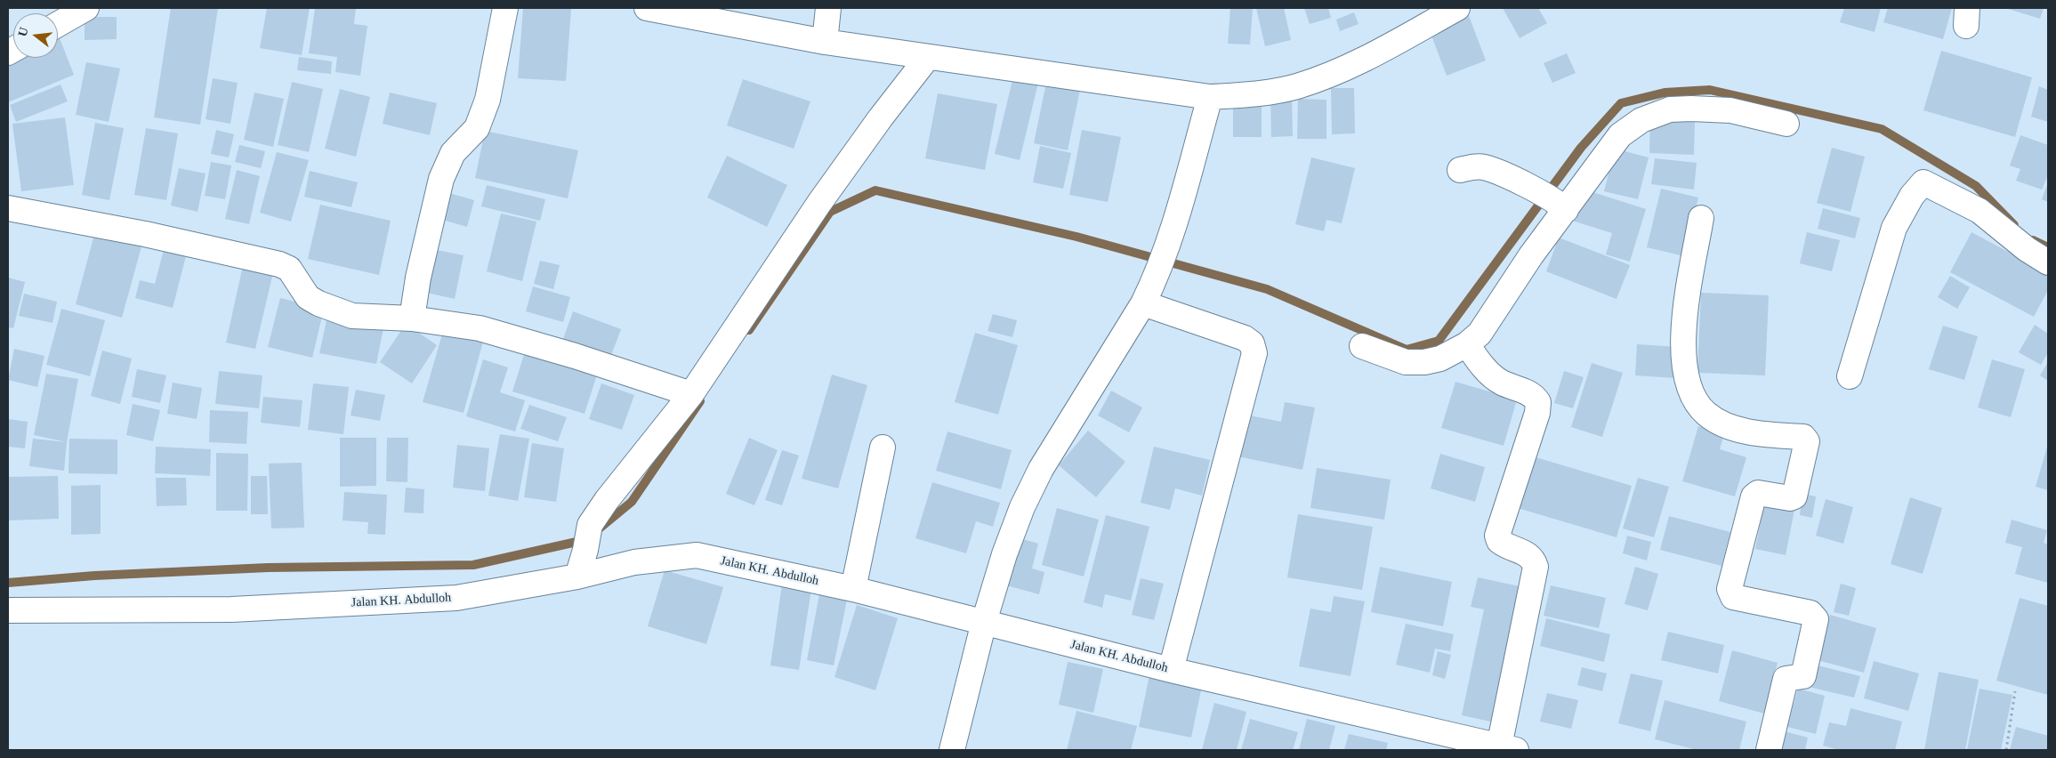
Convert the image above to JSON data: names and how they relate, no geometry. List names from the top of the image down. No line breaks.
{"streets":{"street":["Jalan KH. Abdulloh"]},"north":"left"}
